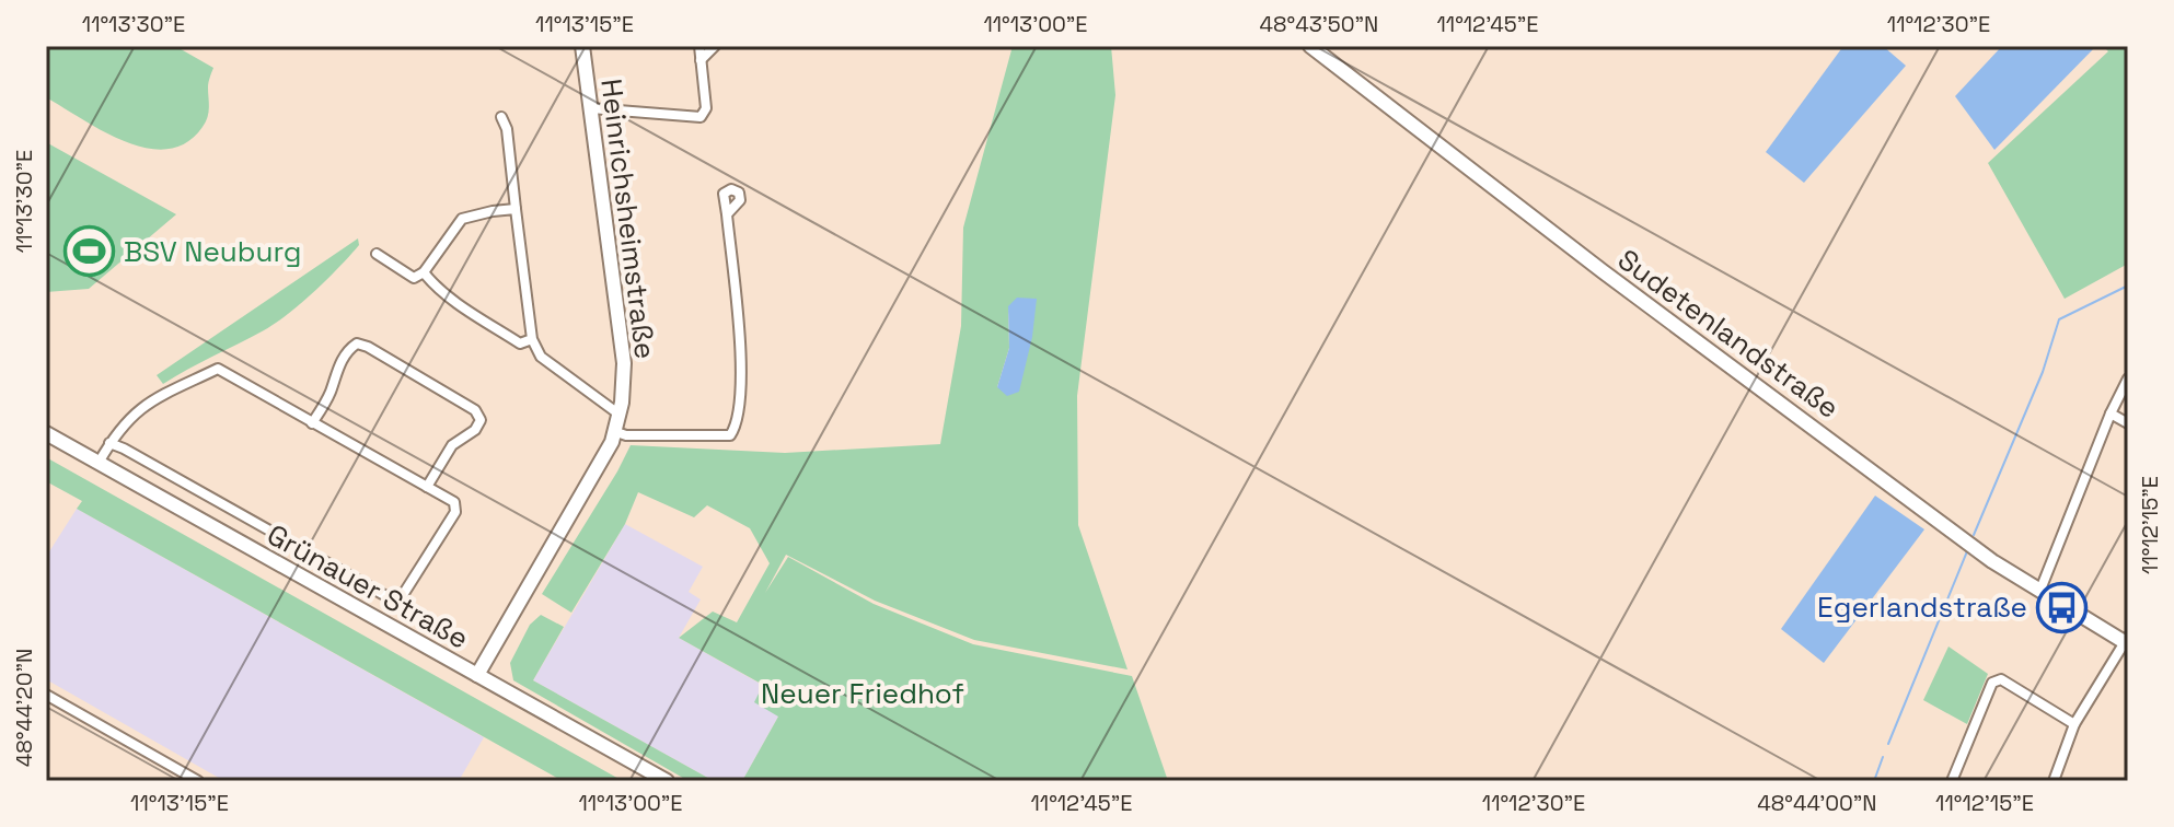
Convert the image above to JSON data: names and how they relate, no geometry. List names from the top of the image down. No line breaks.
{"streets":{"street":["Heinrichsheimstraße","Sudetenlandstraße","Grünauer Straße"]},"crossings":[["Heinrichsheimstraße","Grünauer Straße"]],"parks":["Neuer Friedhof"],"places":{"sports":["BSV Neuburg"],"bus stop":["Egerlandstraße"]},"coordinates":["11°13'30\"E","11°13'15\"E","11°13'00\"E","48°43'50\"N","11°12'45\"E","11°12'30\"E","11°12'15\"E","48°44'20\"N","48°44'00\"N"]}
